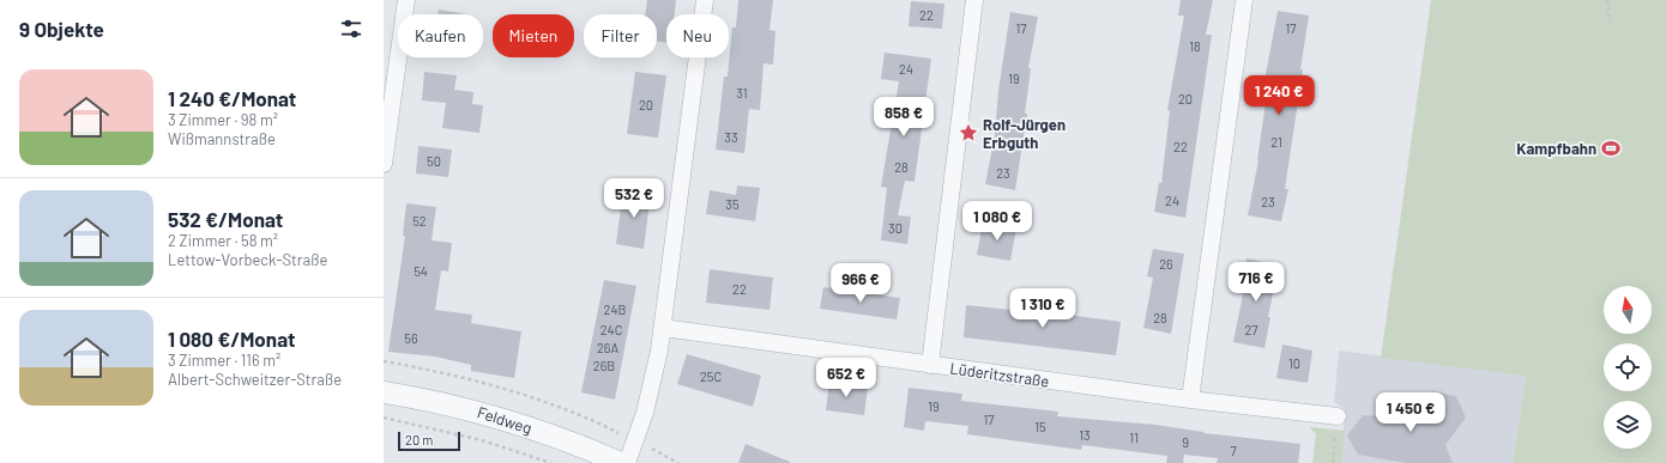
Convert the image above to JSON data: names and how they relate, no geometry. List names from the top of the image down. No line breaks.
{"streets":{"street":["Lüderitzstraße","Feldweg"]},"places":{"place":["Rolf-Jürgen Erbguth"],"sports":["Kampfbahn"]},"house_numbers":["22","17","17","18","24","19","31","20","20","33","21","22","50","28","23","24","23","35","52","30","26","54","22","24B","28","24C","27","56","26A","10","26B","25C","19","17","15","13","11","9","7"],"scale_bar":"20 m","north":"top","page":{"heading":"9 Objekte","chip":["Kaufen","Mieten","Filter","Neu"],"list":[{"name":"1 240 €/Monat","note":"3 Zimmer · 98 m² · Wißmannstraße"},{"name":"532 €/Monat","note":"2 Zimmer · 58 m² · Lettow-Vorbeck-Straße"},{"name":"1 080 €/Monat","note":"3 Zimmer · 116 m² · Albert-Schweitzer-Straße"}],"price":["1 240 €","858 €","532 €","1 080 €","716 €","966 €","1 310 €","652 €","1 450 €"],"scale":"20 m"}}
